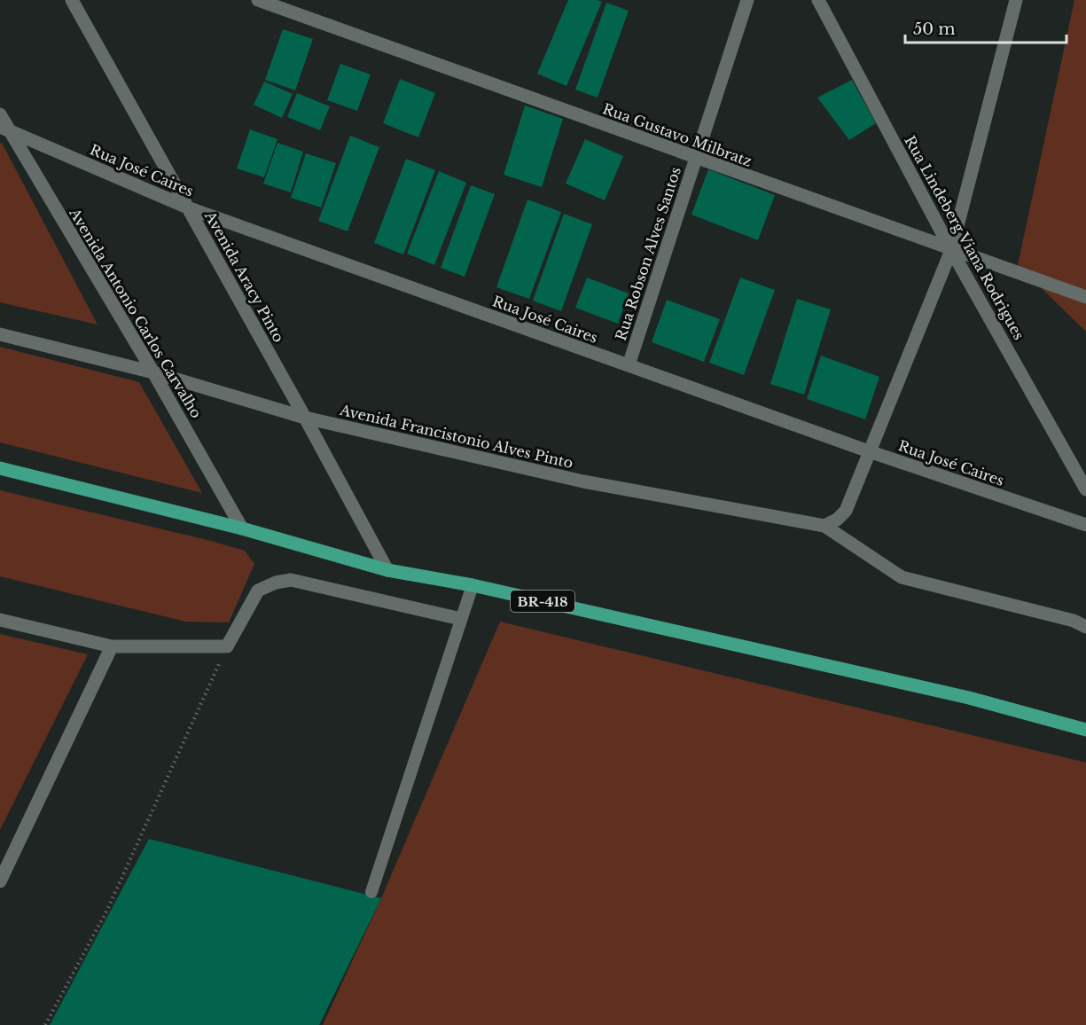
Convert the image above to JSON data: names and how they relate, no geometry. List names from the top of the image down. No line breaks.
{"streets":{"main road":["BR-418"],"street":["Rua Gustavo Milbratz","Rua José Caires","Rua Lindeberg Viana Rodrigues","Rua Robson Alves Santos","Avenida Aracy Pinto","Avenida Antonio Carlos Carvalho","Avenida Francistonio Alves Pinto"]},"crossings":[["Rua Gustavo Milbratz","Rua Lindeberg Viana Rodrigues"],["Rua Gustavo Milbratz","Rua Robson Alves Santos"],["Rua José Caires","Rua Robson Alves Santos"],["Rua José Caires","Avenida Aracy Pinto"],["Rua José Caires","Avenida Antonio Carlos Carvalho"],["Avenida Aracy Pinto","Avenida Francistonio Alves Pinto"],["Avenida Aracy Pinto","BR-418"],["Avenida Antonio Carlos Carvalho","Avenida Francistonio Alves Pinto"],["Avenida Antonio Carlos Carvalho","BR-418"]],"scale_bar":"50 m"}
